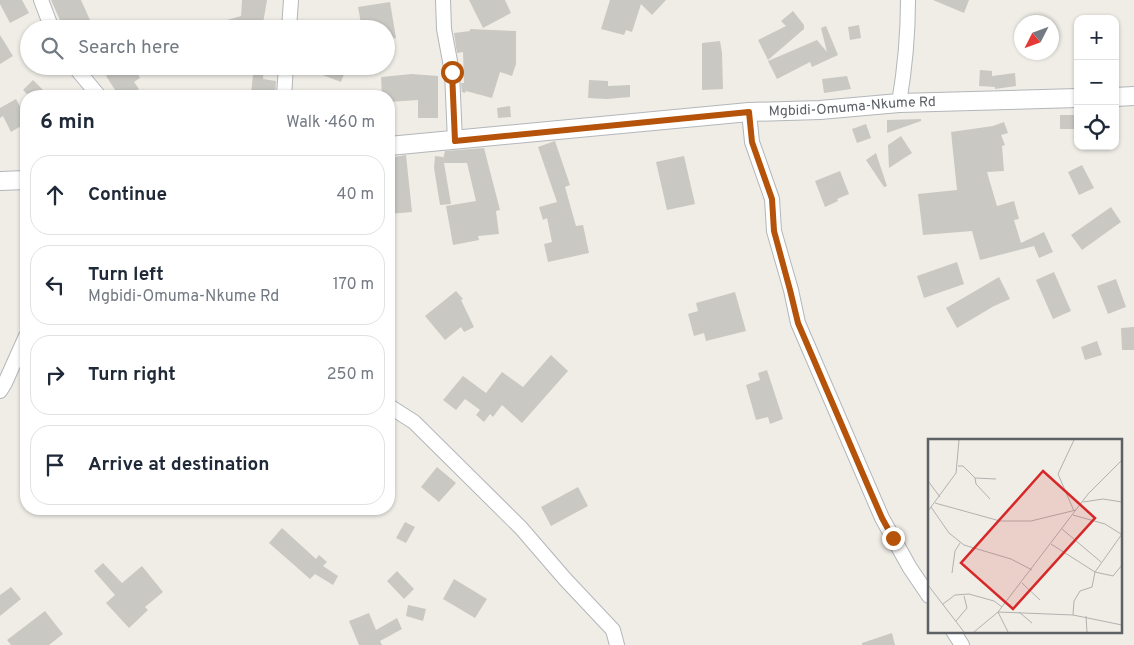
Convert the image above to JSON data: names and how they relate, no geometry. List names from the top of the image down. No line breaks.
{"streets":{"street":["Mgbidi-Omuma-Nkume Rd"]},"north":"bottom left","page":{"map_buttons":["+","−"],"search":"Search here","heading":["6 min","Walk · 460 m"],"list":[["Continue","40 m"],["Turn left","Mgbidi-Omuma-Nkume Rd","170 m"],["Turn right","250 m"],"Arrive at destination"]}}
